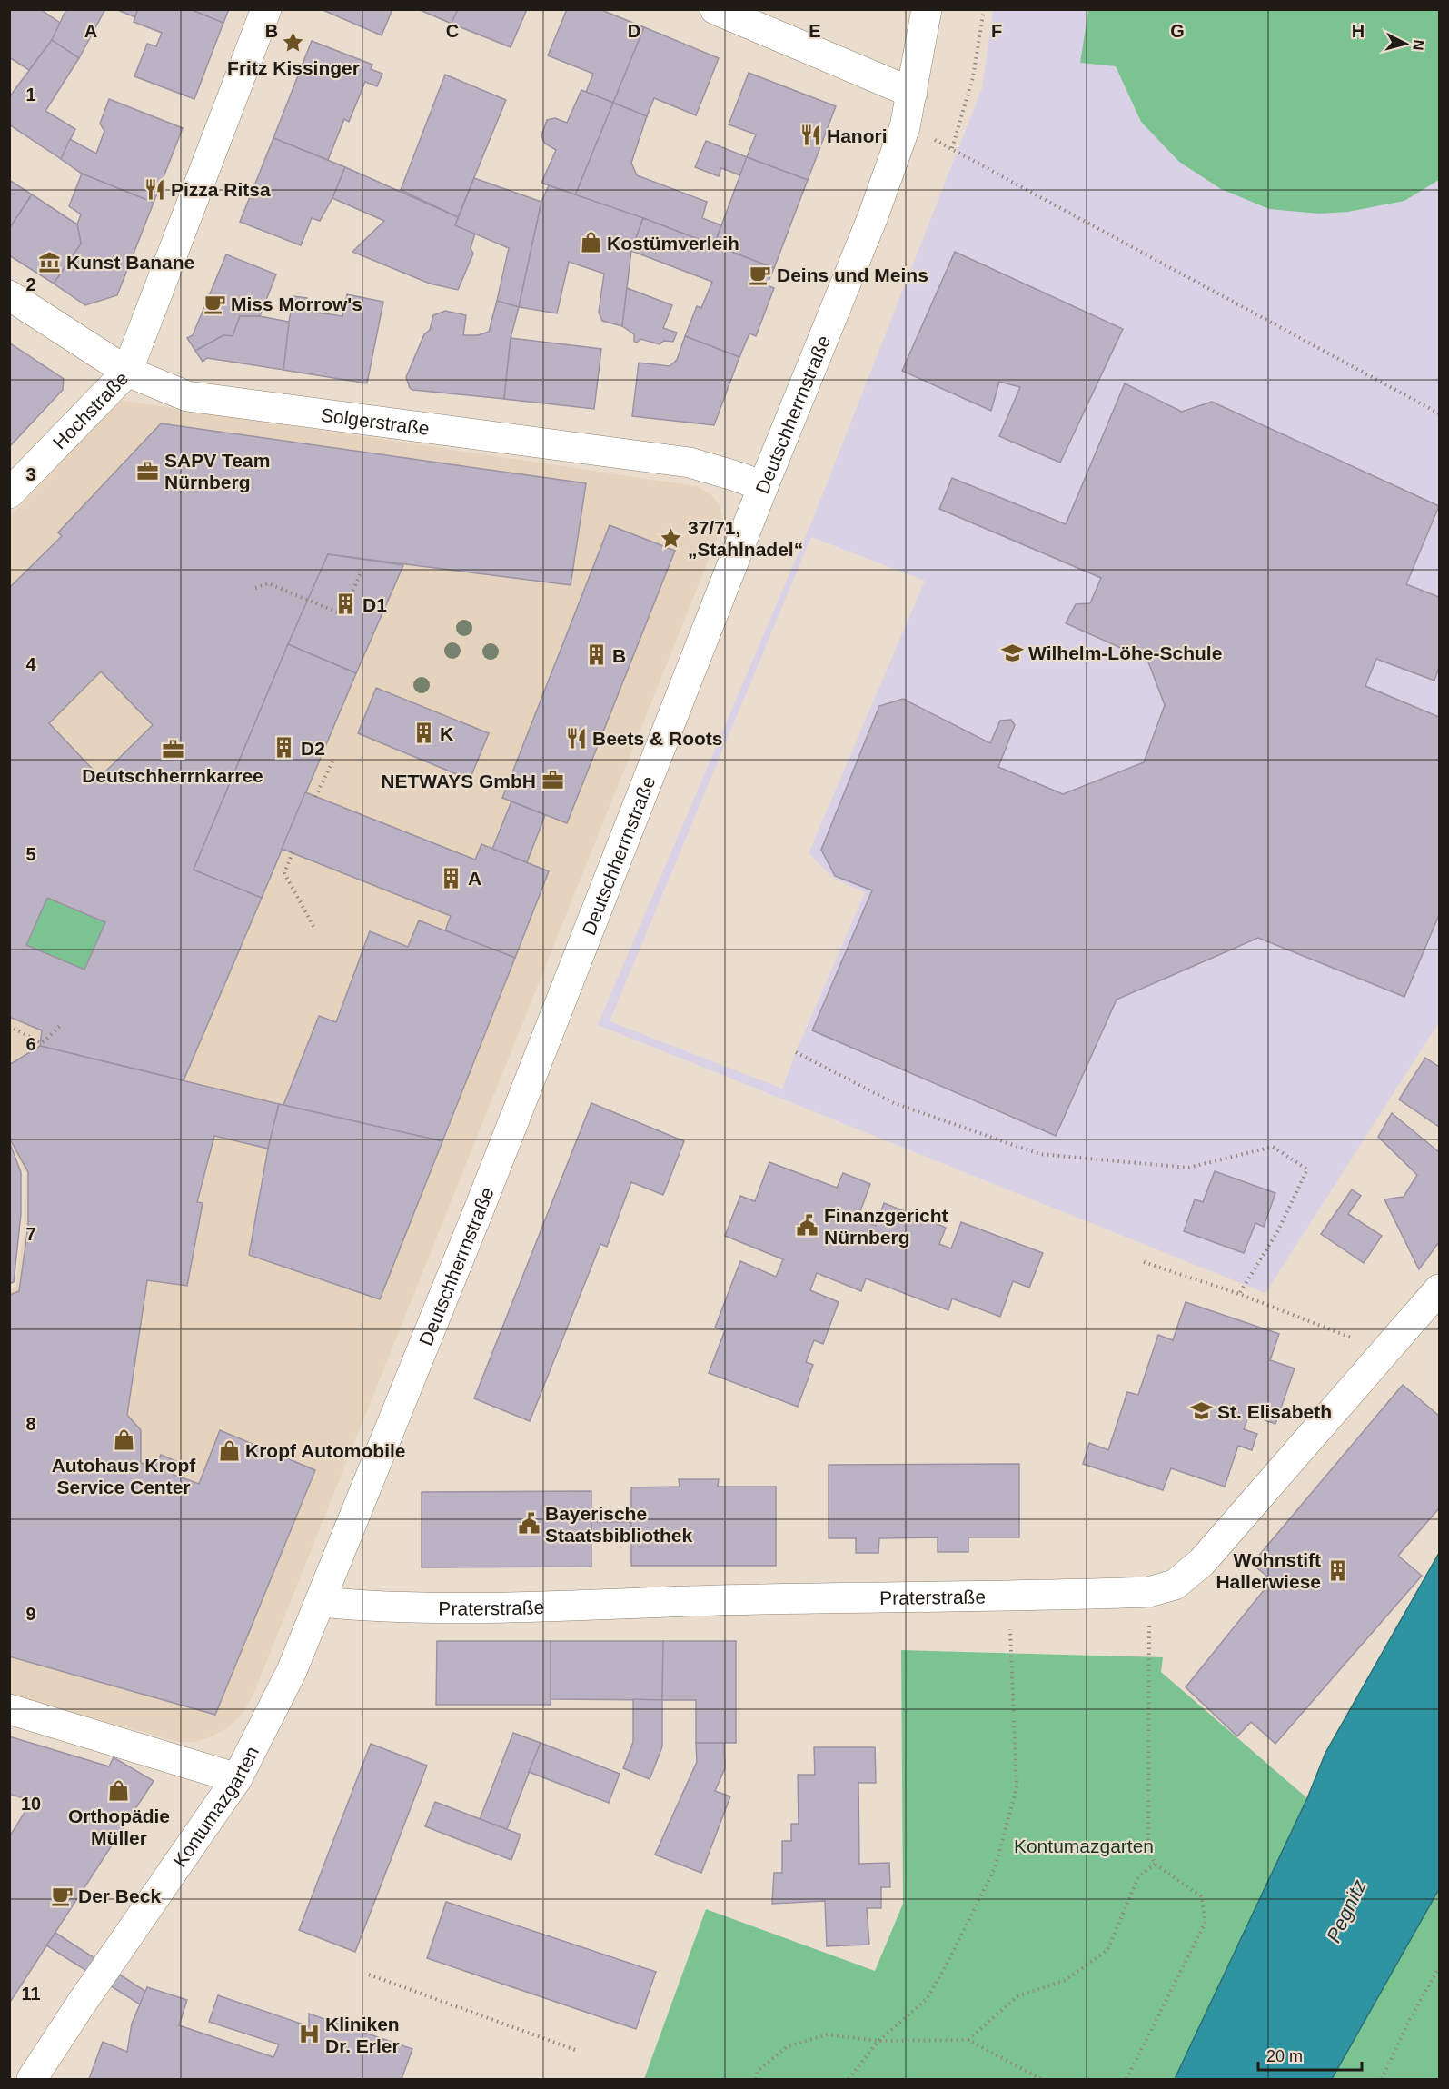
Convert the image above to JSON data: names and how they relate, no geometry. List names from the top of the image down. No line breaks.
{"streets":{"street":["Hochstraße","Deutschherrnstraße","Solgerstraße","Praterstraße","Kontumazgarten"]},"crossings":[["Hochstraße","Solgerstraße"],["Deutschherrnstraße","Solgerstraße"],["Deutschherrnstraße","Praterstraße"],["Deutschherrnstraße","Kontumazgarten"],["Praterstraße","Kontumazgarten"]],"water":["Pegnitz"],"parks":["Kontumazgarten"],"places":{"place":["Fritz Kissinger","37/71, „Stahlnadel“"],"restaurant":["Hanori","Pizza Ritsa","Beets & Roots"],"shop":["Kostümverleih","Autohaus Kropf Service Center","Kropf Automobile","Orthopädie Müller"],"museum":["Kunst Banane"],"cafe":["Deins und Meins","Miss Morrow's","Der Beck"],"office":["SAPV Team Nürnberg","Deutschherrnkarree","NETWAYS GmbH"],"building":["D1","B","K","D2","A","Wohnstift Hallerwiese"],"school or university":["Wilhelm-Löhe-Schule","St. Elisabeth"],"public building":["Finanzgericht Nürnberg","Bayerische Staatsbibliothek"],"hospital":["Kliniken Dr. Erler"]},"scale_bar":"20 m","north":"right","grid":{"columns":["A","B","C","D","E","F","G","H"],"rows":["1","2","3","4","5","6","7","8","9","10","11"]}}
